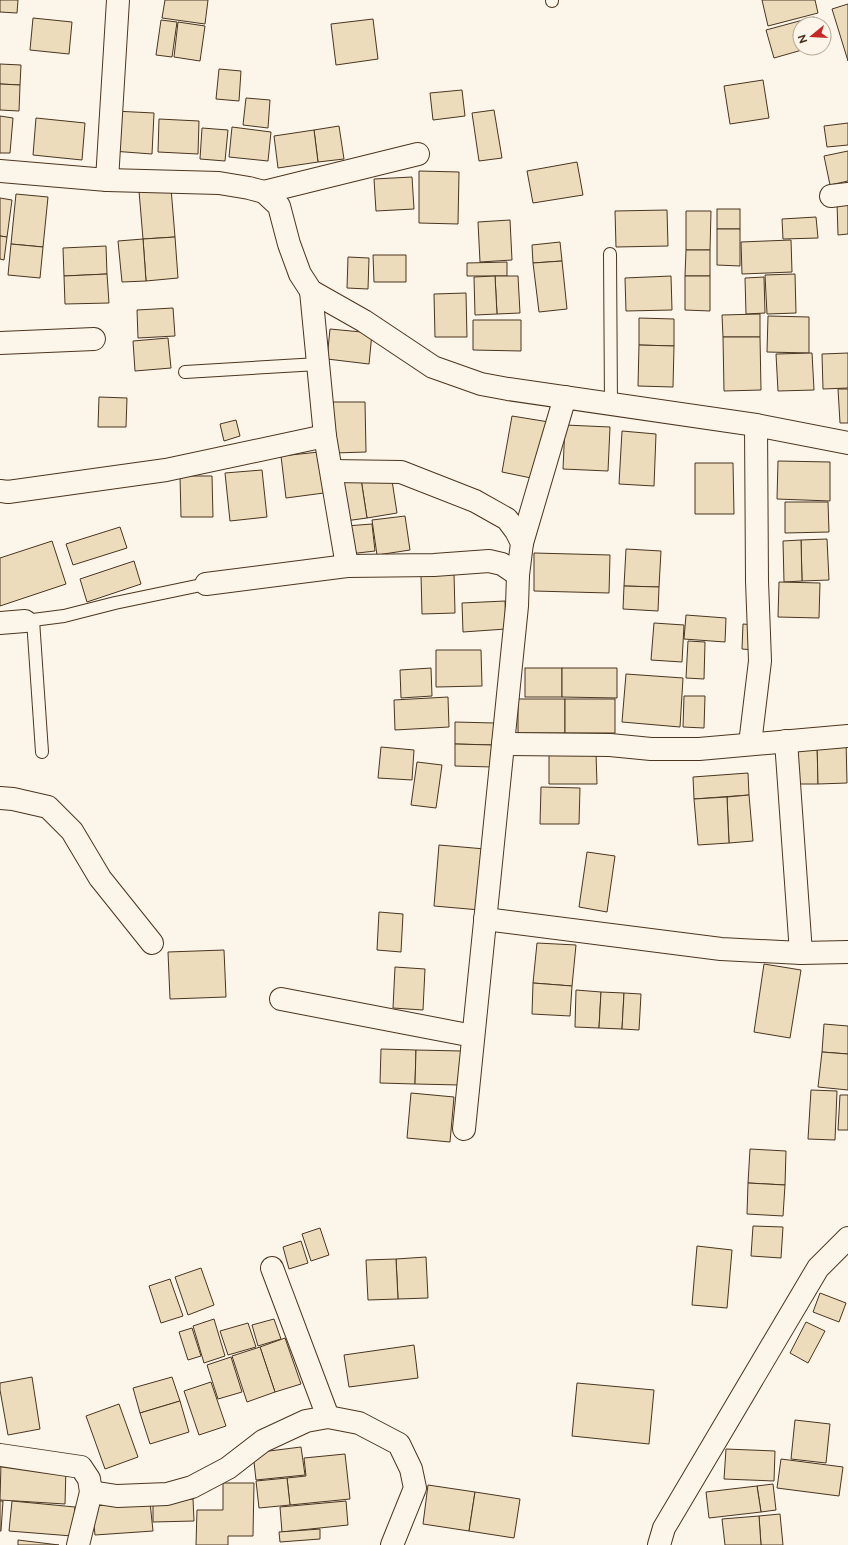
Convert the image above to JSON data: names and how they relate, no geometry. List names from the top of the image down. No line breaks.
{"north":"left"}
